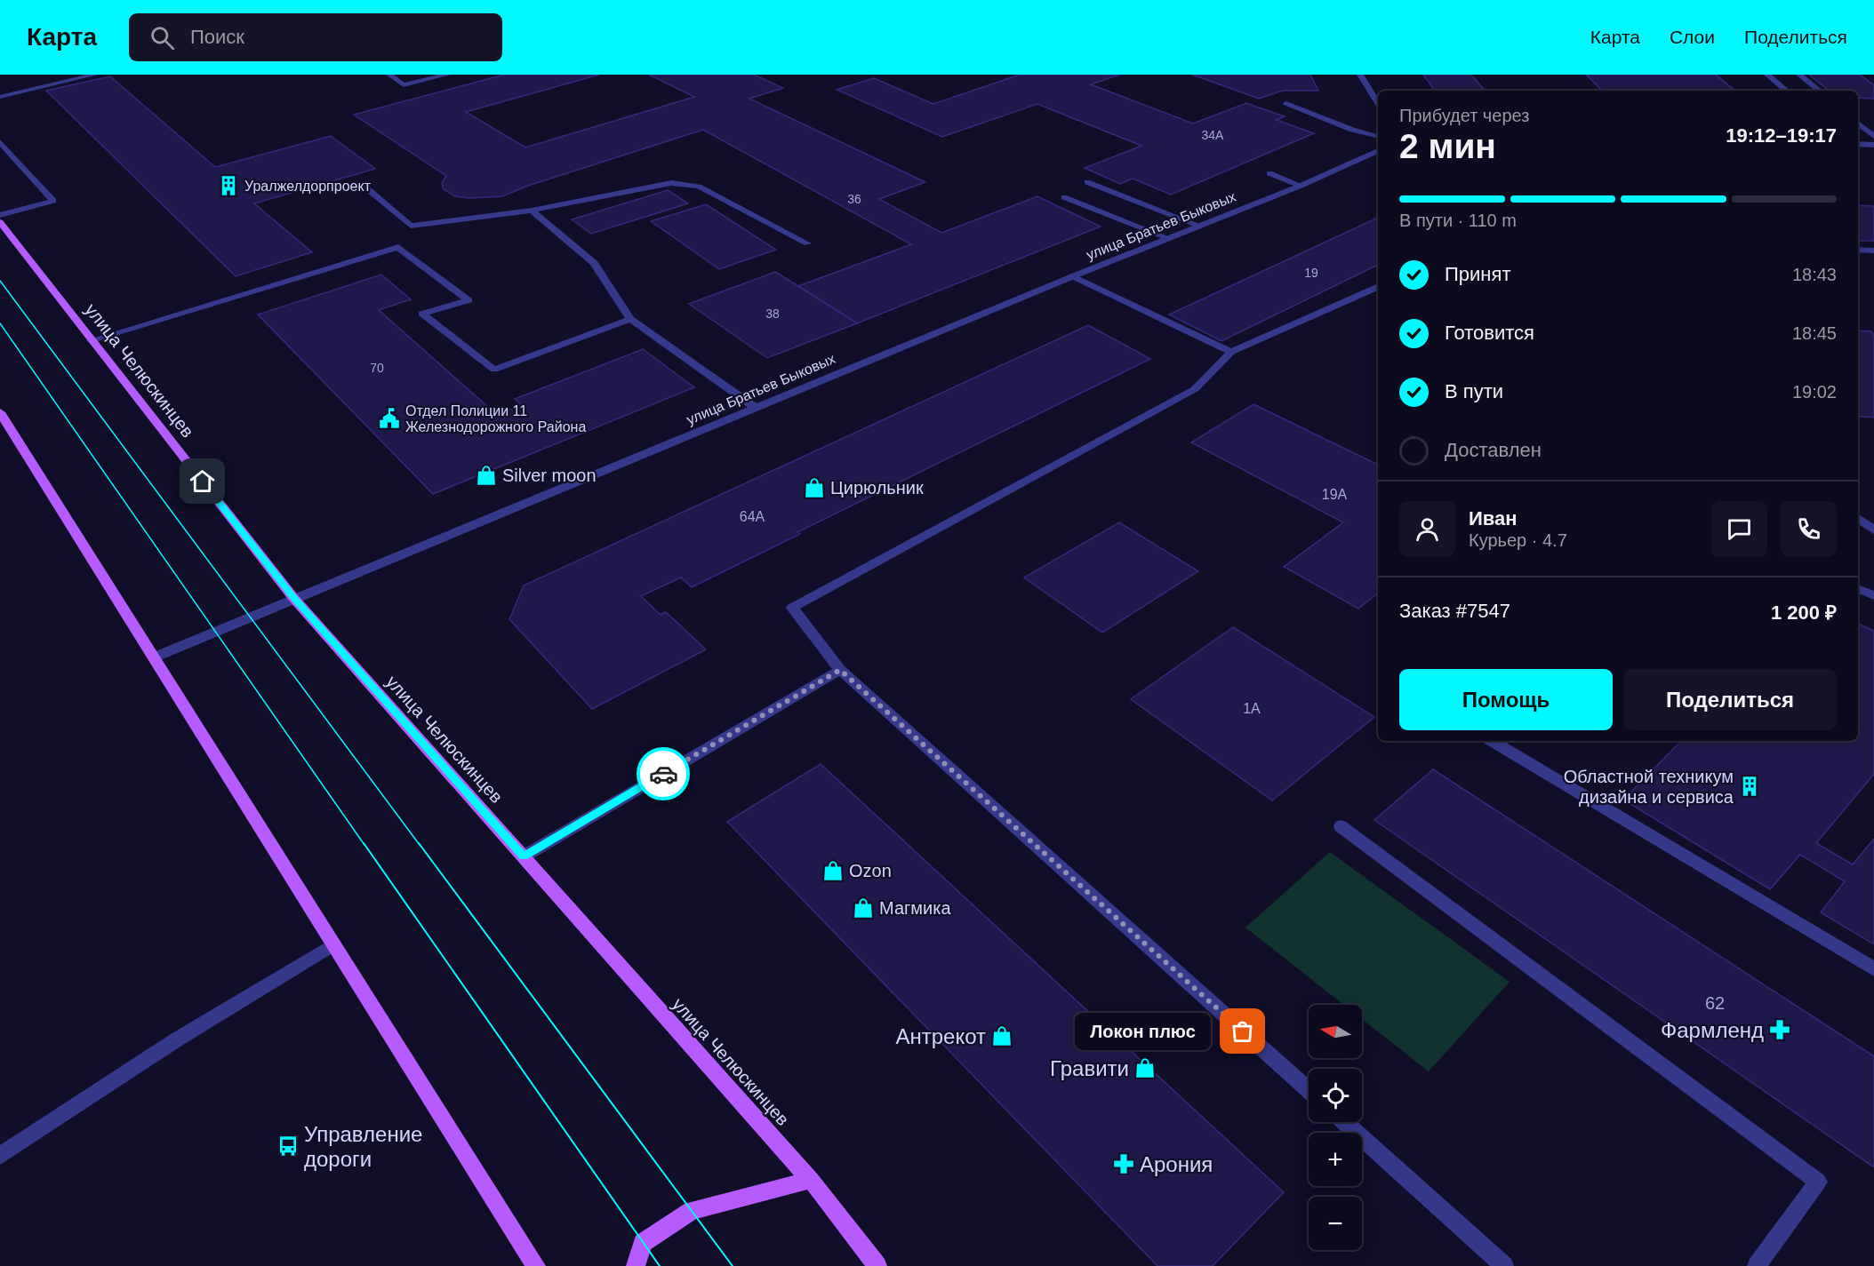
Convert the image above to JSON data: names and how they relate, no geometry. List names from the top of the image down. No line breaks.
{"streets":{"main road":["улица Челюскинцев"],"street":["улица Братьев Быковых"]},"crossings":[["улица Братьев Быковых","улица Челюскинцев"]],"places":{"building":["Уралжелдорпроект","Областной техникум дизайна и сервиса"],"public building":["Отдел Полиции 11 Железнодорожного Района"],"shop":["Silver moon","Цирюльник","Ozon","Магмика","Антрекот","Гравити"],"pharmacy":["Фармленд","Арония"],"other":["Локон плюс"],"bus stop":["Управление дороги"]},"house_numbers":["34А","36","19","38","70","19А","64А","1А","62"],"north":"left","page":{"header":"Карта","search":"Поиск","nav":["Карта","Слои","Поделиться"],"heading":["2 мин","Прибудет через","19:12–19:17"],"panel":["Иван","Курьер · 4.7","Заказ #7547","1 200 ₽"],"bar":"В пути · 110 m","list":[["Принят","18:43"],["Готовится","18:45"],["В пути","19:02"],"Доставлен"],"buttons":["Помощь","Поделиться"],"map_buttons":["+","−"],"bubble":"Локон плюс"}}
